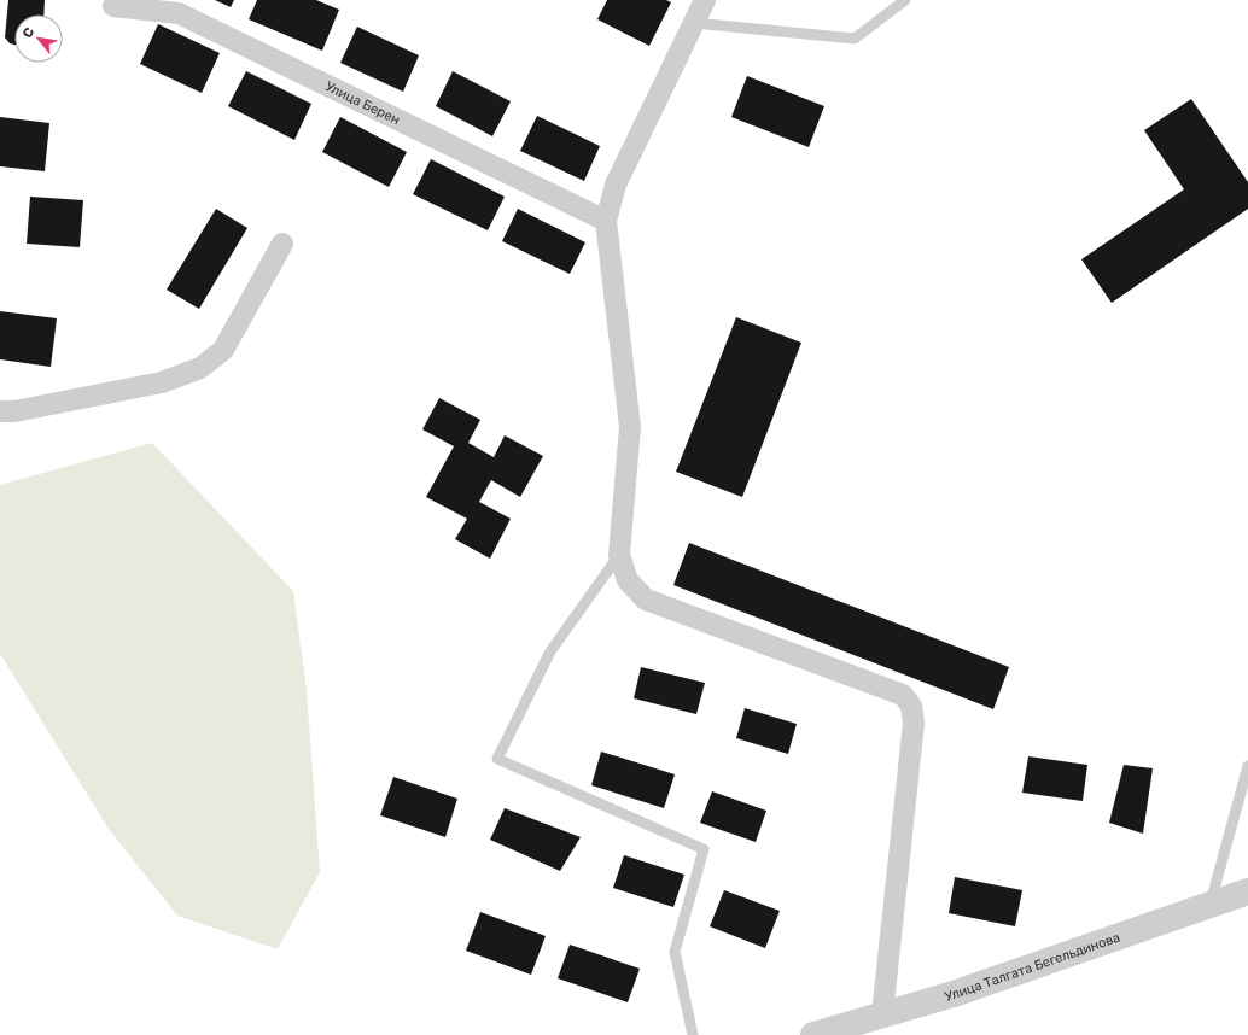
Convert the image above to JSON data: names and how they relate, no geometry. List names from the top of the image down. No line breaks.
{"streets":{"street":["Улица Берен","Улица Талгата Бегельдинова"]},"north":"top left"}
